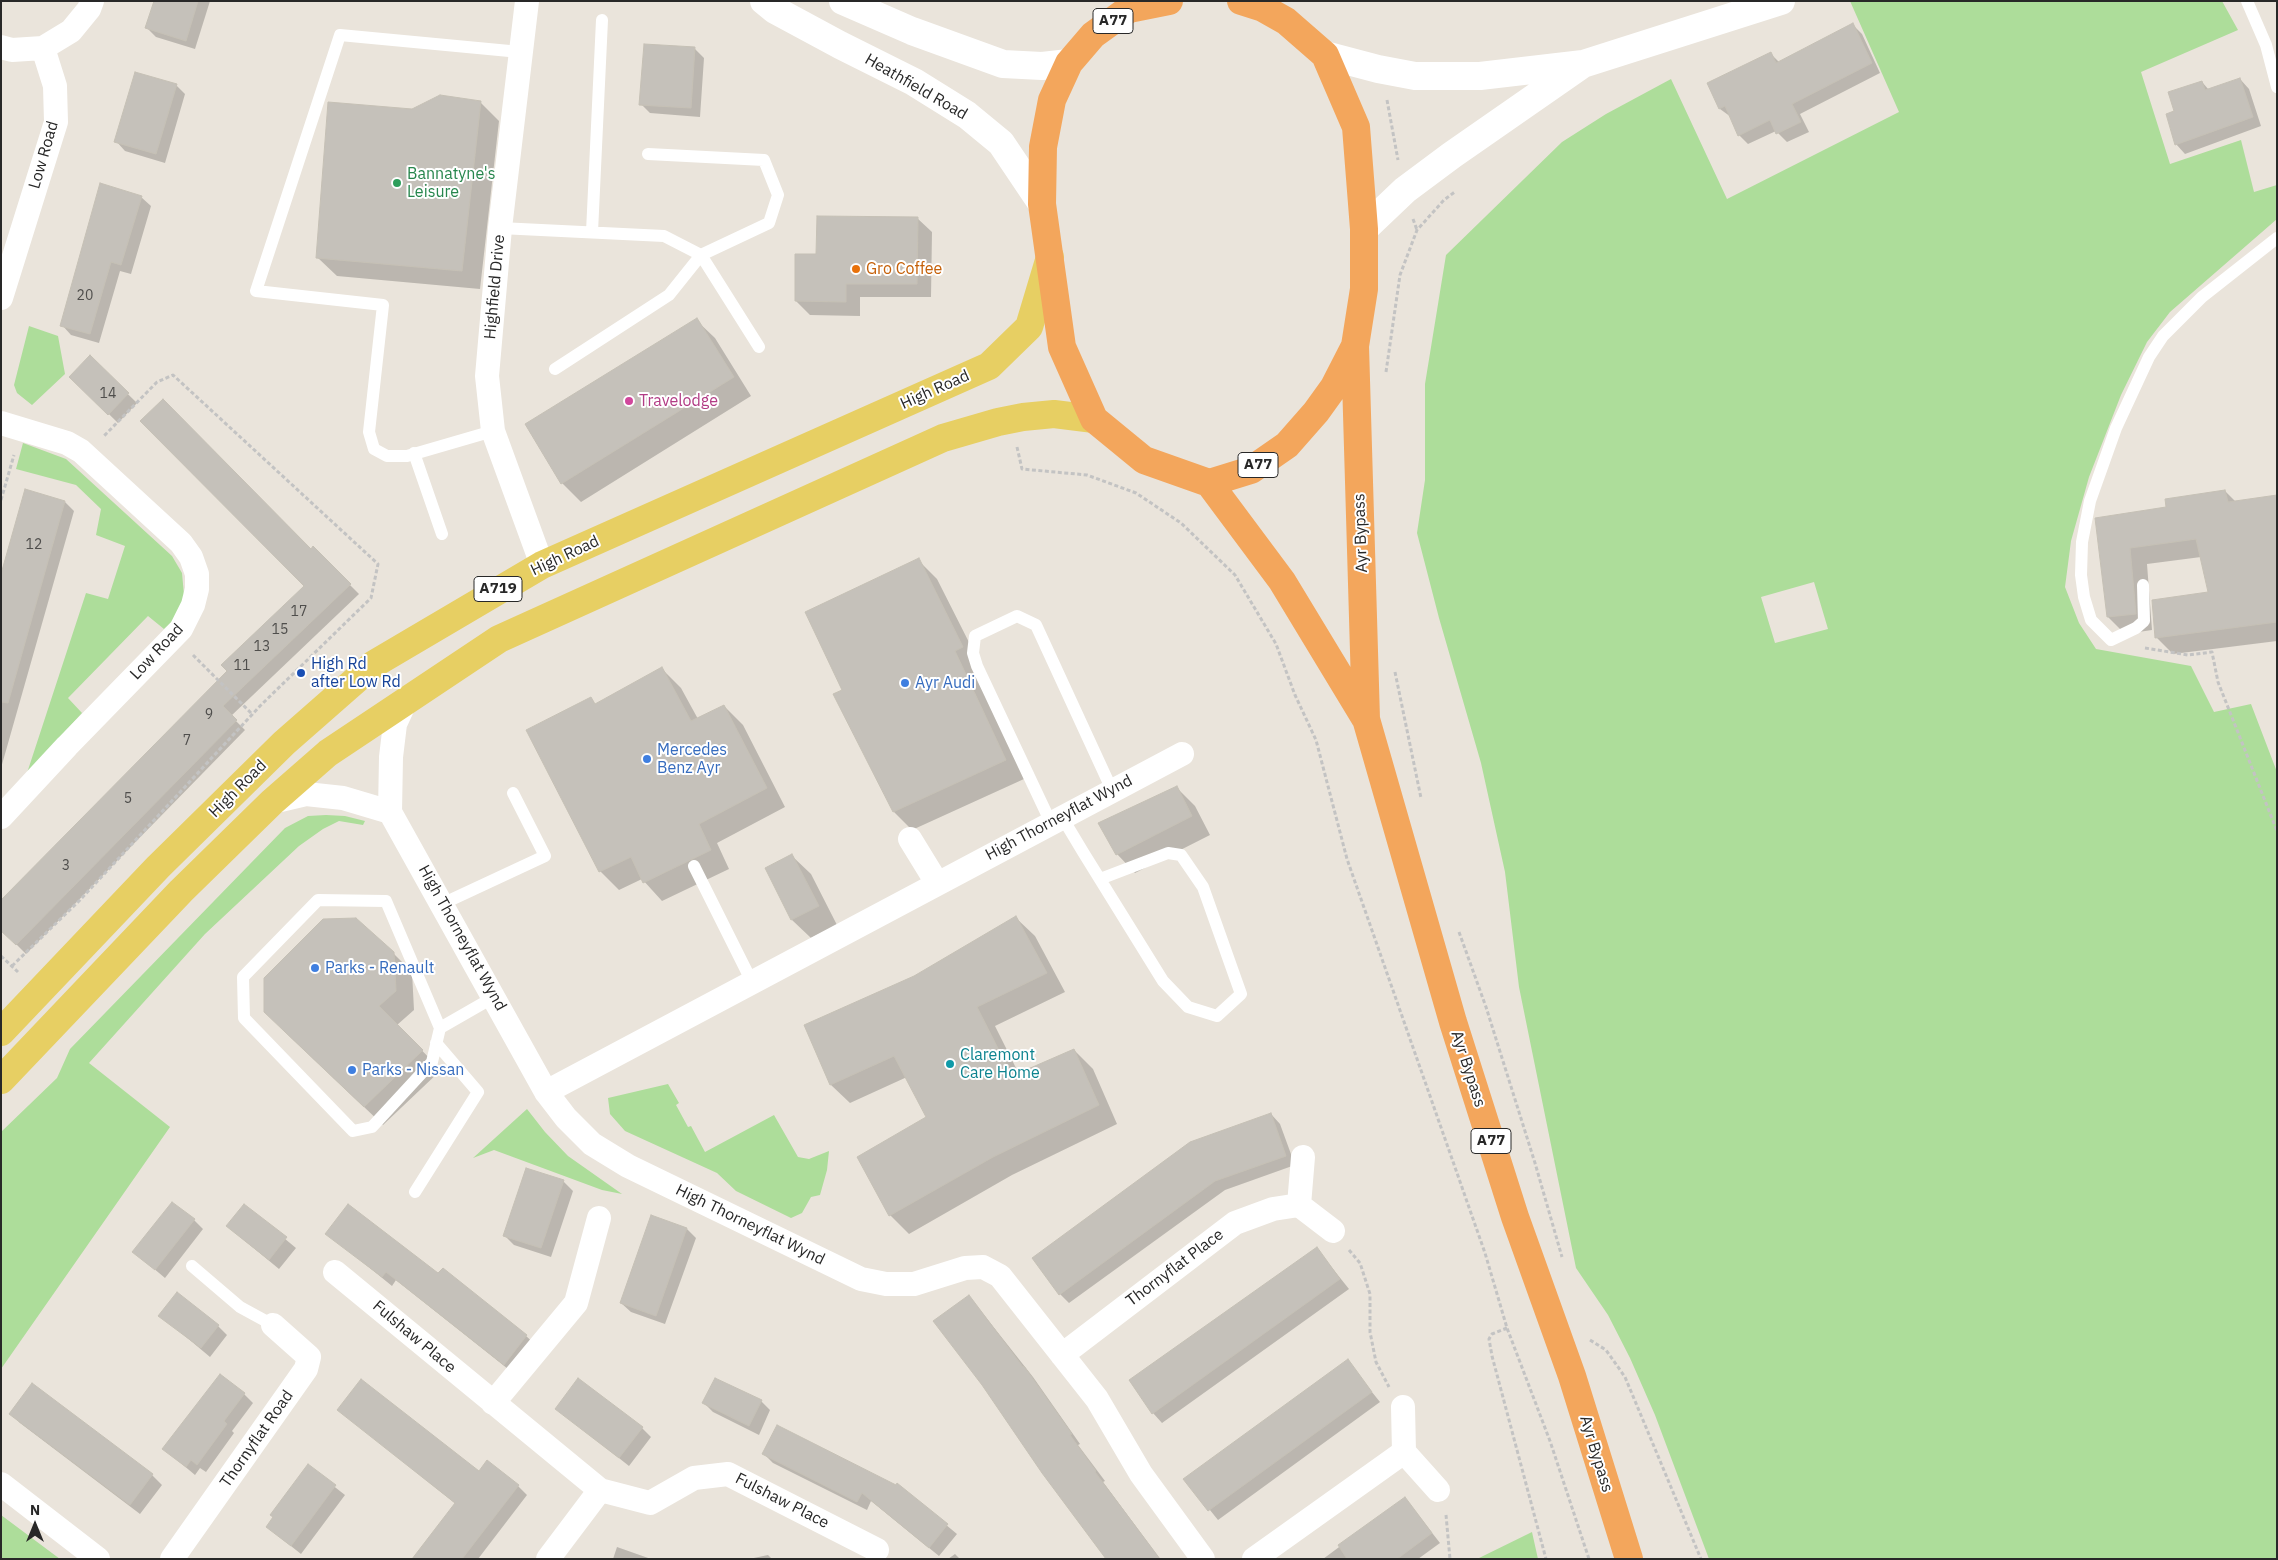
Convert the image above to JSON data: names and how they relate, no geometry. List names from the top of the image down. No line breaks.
{"streets":{"highway":["A77","Ayr Bypass"],"main road":["Heathfield Road","High Road","A719"],"street":["Low Road","Highfield Drive","High Thorneyflat Wynd","Thornyflat Place","Fulshaw Place","Thornyflat Road"]},"crossings":[["A77","Heathfield Road"],["A77","High Road"],["A77","Ayr Bypass"],["Highfield Drive","High Road"],["High Thorneyflat Wynd","Thornyflat Place"]],"places":["Bannatyne's Leisure","Gro Coffee","Travelodge","High Rd after Low Rd","Ayr Audi","Mercedes Benz Ayr","Parks - Renault","Claremont Care Home","Parks - Nissan"],"house_numbers":["20","14","12","17","15","13","11","9","7","5","3"],"north":"top"}
